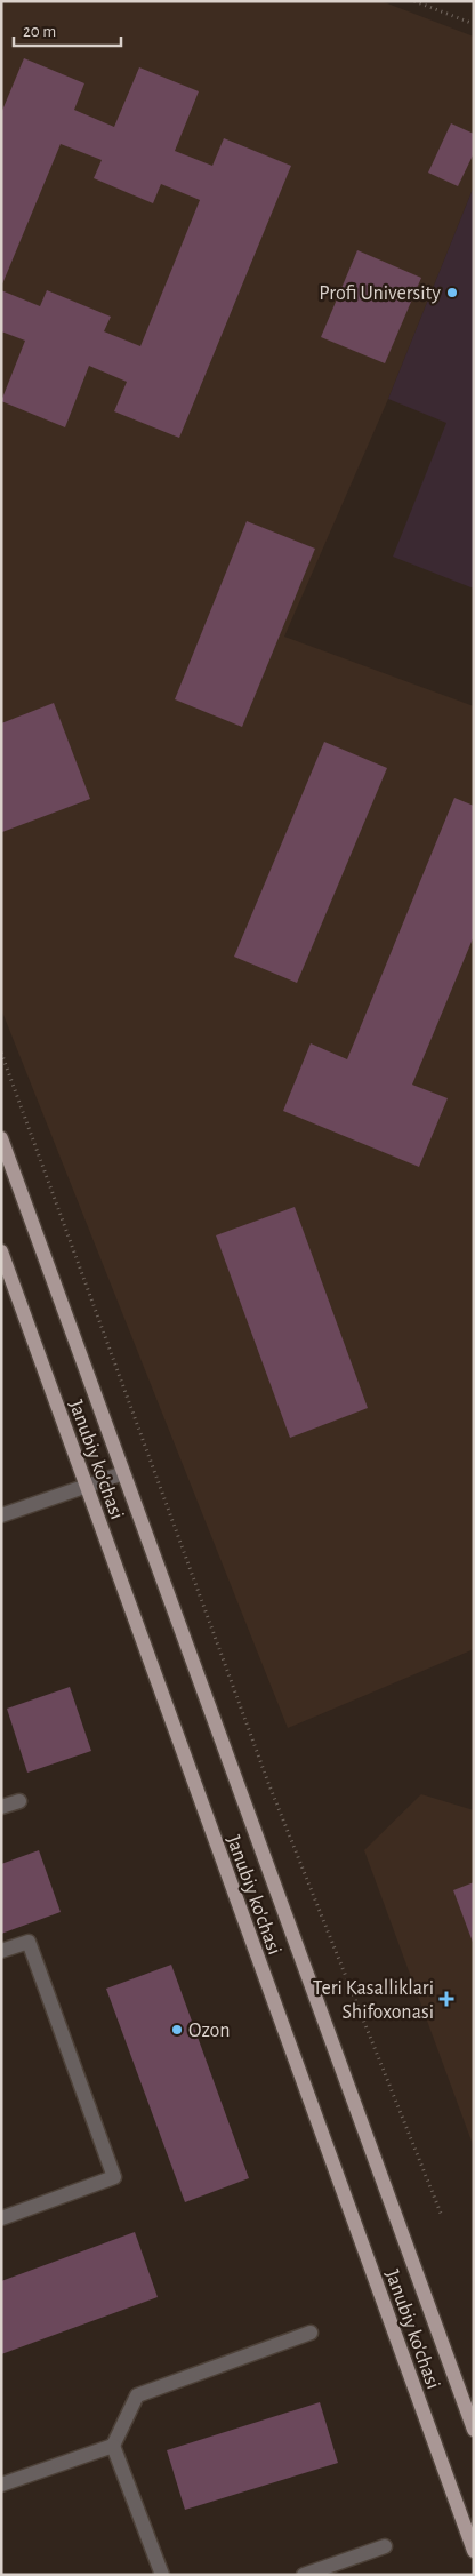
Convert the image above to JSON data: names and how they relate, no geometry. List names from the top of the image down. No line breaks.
{"streets":{"main road":["Janubiy ko'chasi"]},"places":{"other":["Profi University","Ozon"],"health":["Teri Kasalliklari Shifoxonasi"]},"scale_bar":"20 m"}
